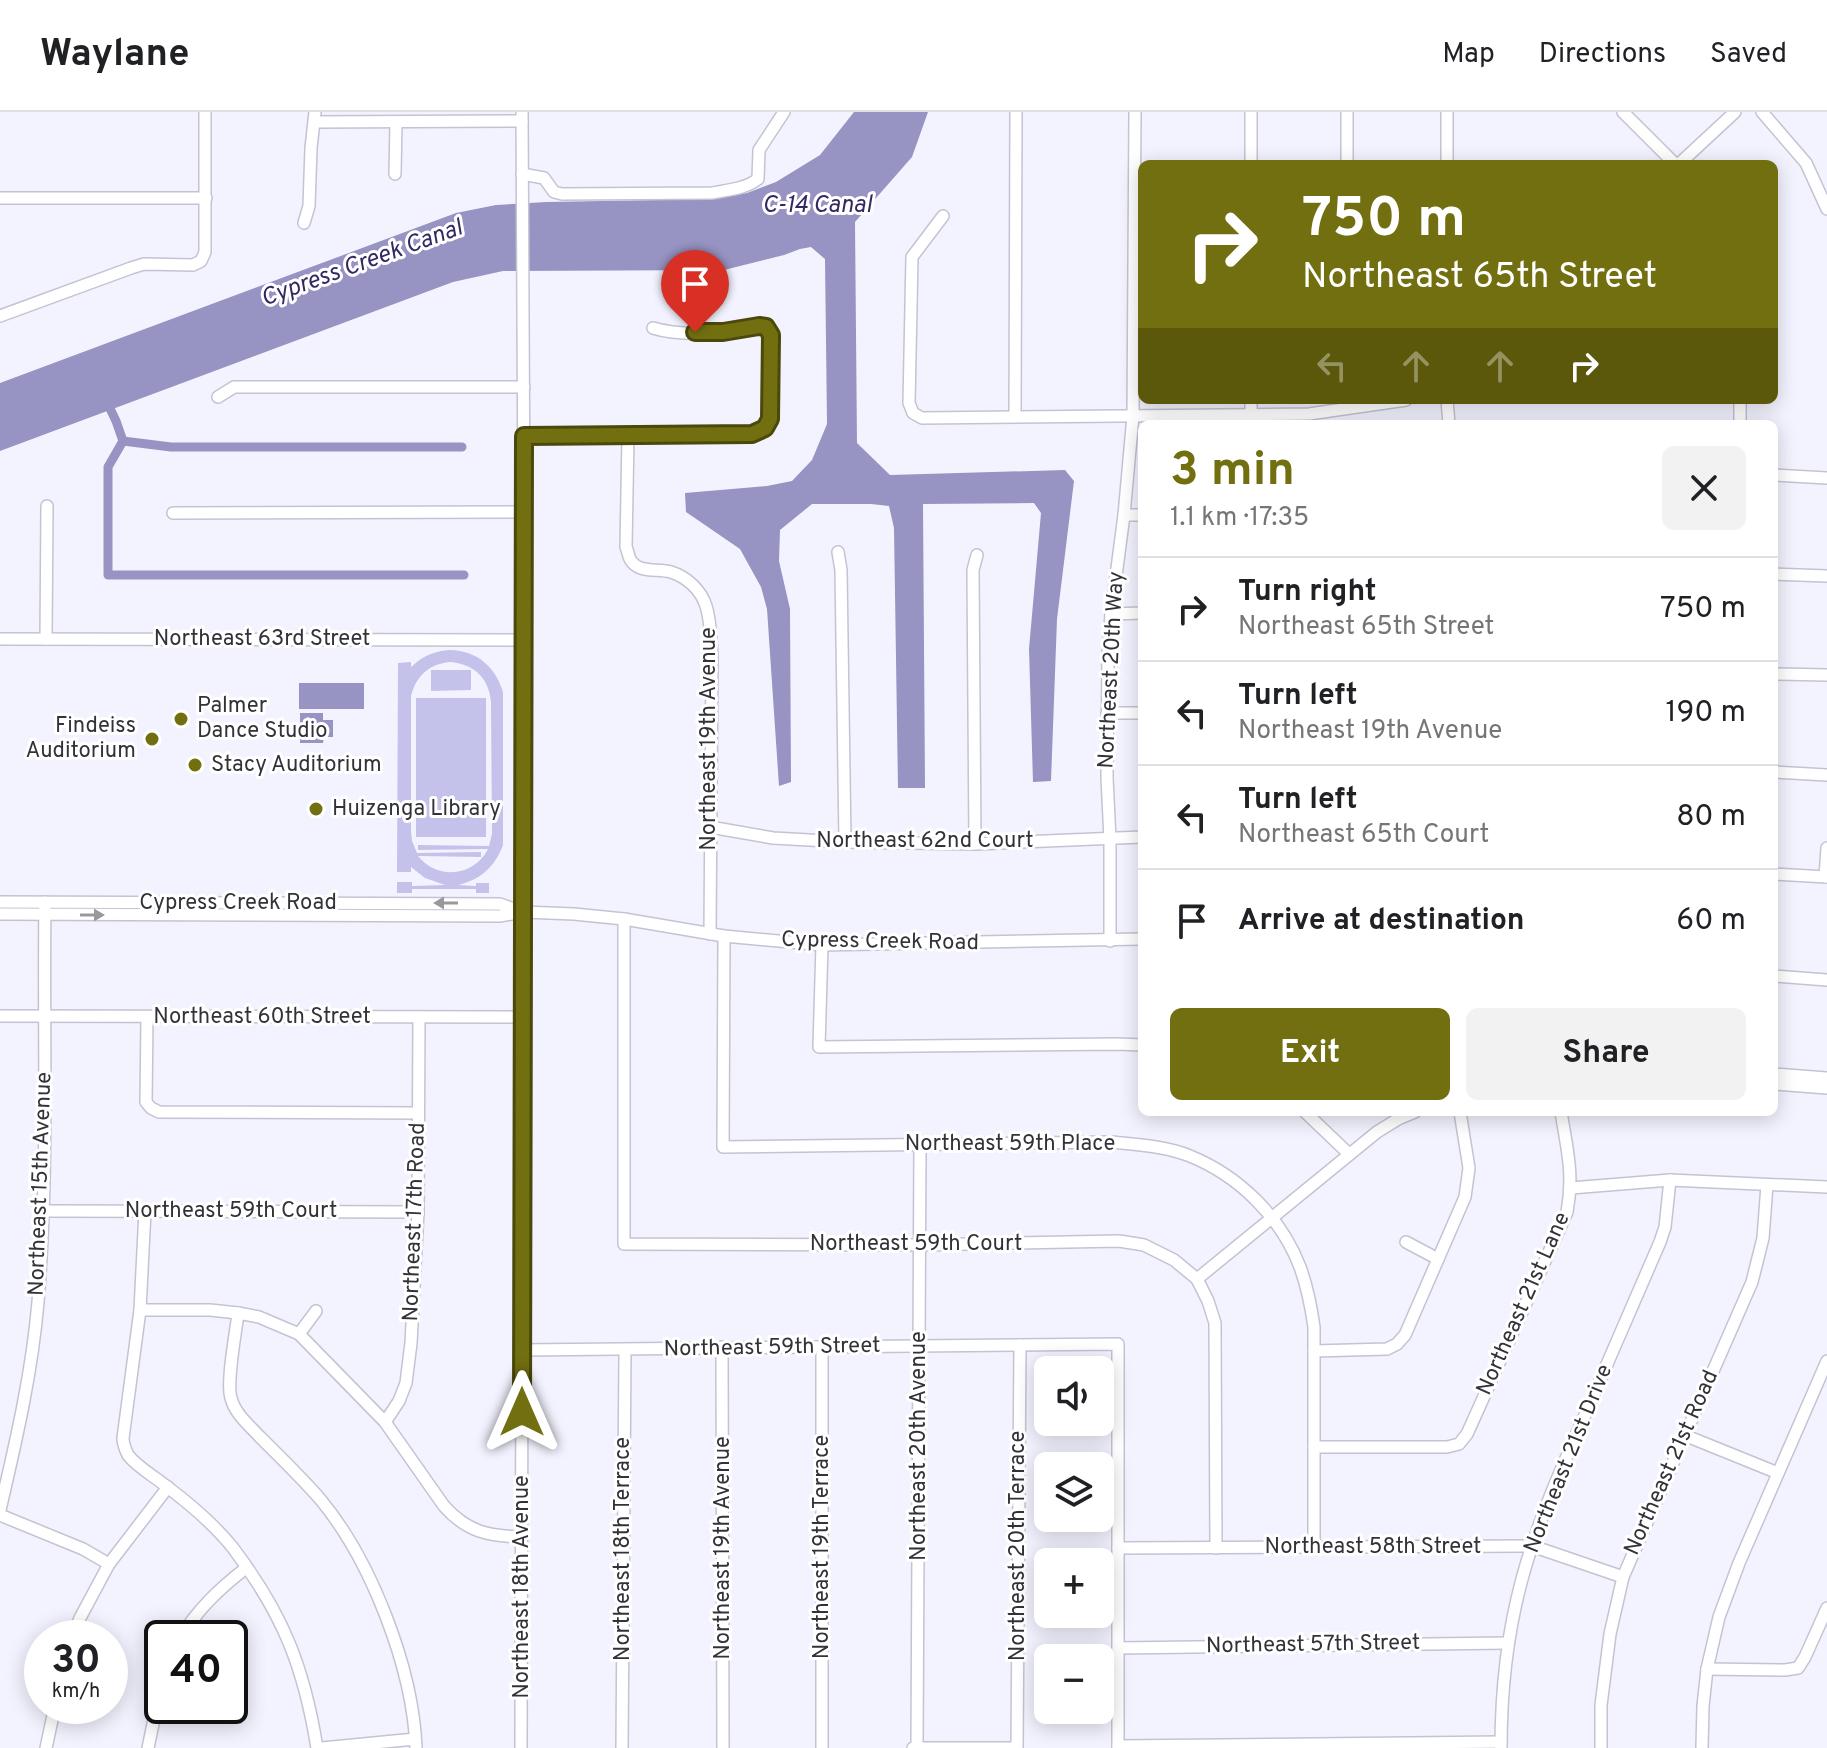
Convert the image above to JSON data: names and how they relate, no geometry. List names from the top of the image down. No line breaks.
{"streets":{"street":["Northeast 63rd Street","Northeast 20th Way","Northeast 19th Avenue","Northeast 62nd Court","Cypress Creek Road","Northeast 60th Street","Northeast 59th Place","Northeast 15th Avenue","Northeast 59th Court","Northeast 17th Road","Northeast 21st Lane","Northeast 59th Street","Northeast 20th Avenue","Northeast 21st Drive","Northeast 21st Road","Northeast 20th Terrace","Northeast 19th Terrace","Northeast 58th Street","Northeast 18th Terrace","Northeast 18th Avenue","Northeast 57th Street"]},"crossings":[["Northeast 63rd Street","Northeast 18th Avenue"],["Northeast 20th Way","Northeast 62nd Court"],["Northeast 20th Way","Cypress Creek Road"],["Northeast 19th Avenue","Northeast 62nd Court"],["Northeast 19th Avenue","Cypress Creek Road"],["Northeast 19th Avenue","Northeast 59th Street"],["Cypress Creek Road","Northeast 59th Place"],["Cypress Creek Road","Northeast 15th Avenue"],["Cypress Creek Road","Northeast 59th Court"],["Cypress Creek Road","Northeast 18th Avenue"],["Northeast 60th Street","Northeast 15th Avenue"],["Northeast 60th Street","Northeast 17th Road"],["Northeast 60th Street","Northeast 18th Avenue"],["Northeast 59th Place","Northeast 21st Lane"],["Northeast 59th Place","Northeast 20th Avenue"],["Northeast 59th Place","Northeast 58th Street"],["Northeast 15th Avenue","Northeast 59th Court"],["Northeast 59th Court","Northeast 17th Road"],["Northeast 59th Court","Northeast 20th Avenue"],["Northeast 59th Street","Northeast 20th Avenue"],["Northeast 59th Street","Northeast 20th Terrace"],["Northeast 59th Street","Northeast 19th Terrace"],["Northeast 59th Street","Northeast 58th Street"],["Northeast 59th Street","Northeast 18th Terrace"],["Northeast 59th Street","Northeast 18th Avenue"],["Northeast 21st Drive","Northeast 58th Street"],["Northeast 21st Drive","Northeast 57th Street"],["Northeast 21st Road","Northeast 58th Street"]],"water":["C-14 Canal","Cypress Creek Canal"],"places":["Palmer Dance Studio","Findeiss Auditorium","Stacy Auditorium","Huizenga Library"],"page":{"header":"Waylane","nav":["Map","Directions","Saved"],"turn":["750 m","Northeast 65th Street"],"heading":["3 min","1.1 km · 17:35"],"list":[{"name":"Turn right","note":"Northeast 65th Street","value":"750 m"},{"name":"Turn left","note":"Northeast 19th Avenue","value":"190 m"},{"name":"Turn left","note":"Northeast 65th Court","value":"80 m"},{"name":"Arrive at destination","value":"60 m"}],"buttons":["Exit","Share"],"map_buttons":["+","−"],"speed":"30 km/h","limit":"40"}}
